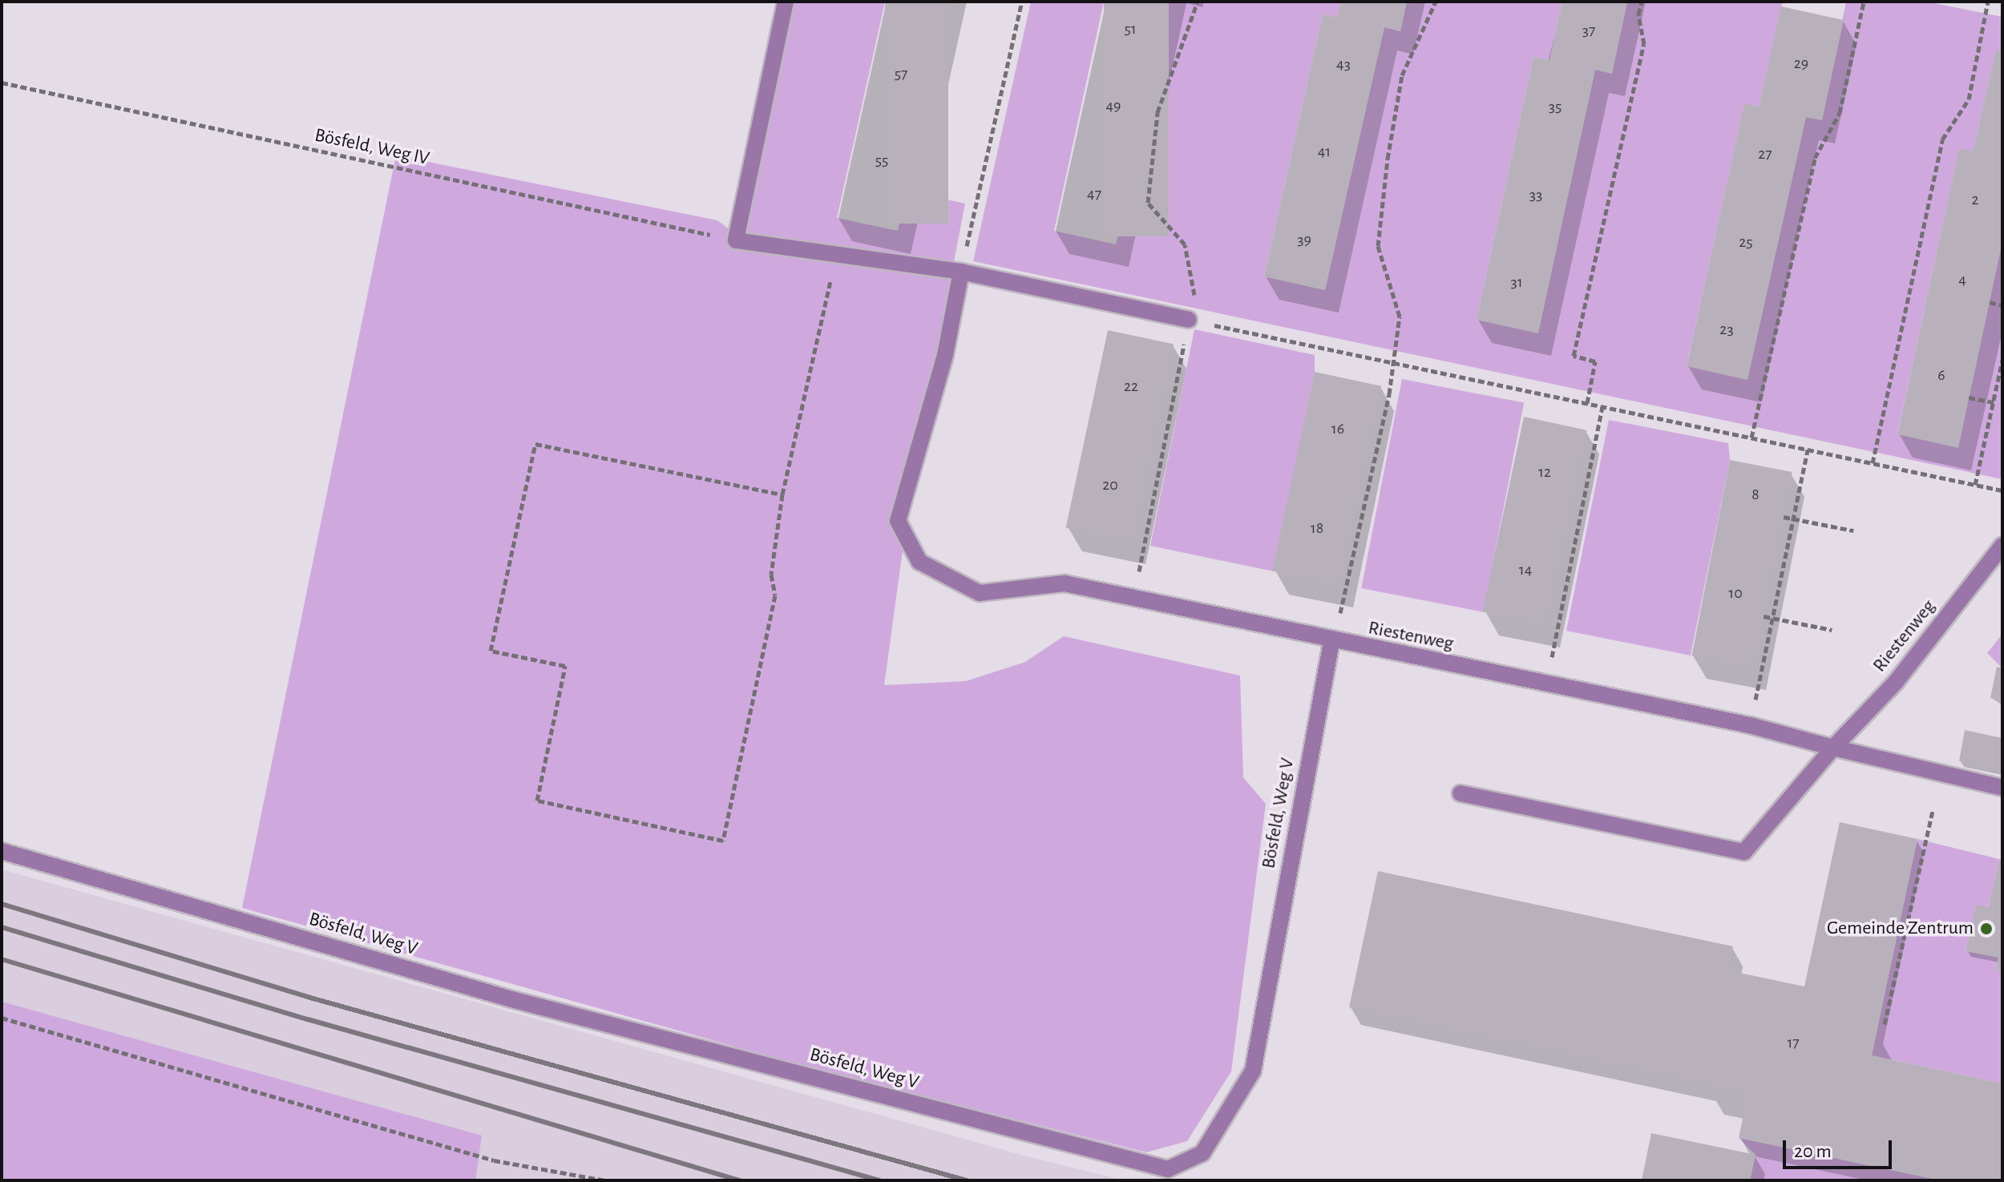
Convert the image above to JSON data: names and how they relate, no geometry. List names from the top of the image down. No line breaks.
{"streets":{"street":["Riestenweg","Bösfeld, Weg V"],"path":["Bösfeld, Weg IV"]},"crossings":[["Riestenweg","Bösfeld, Weg V"]],"places":["Gemeinde Zentrum"],"house_numbers":["51","37","29","43","57","49","35","41","27","55","47","33","2","39","25","4","31","23","6","22","16","12","20","8","18","14","10","17"],"scale_bar":"20 m"}
